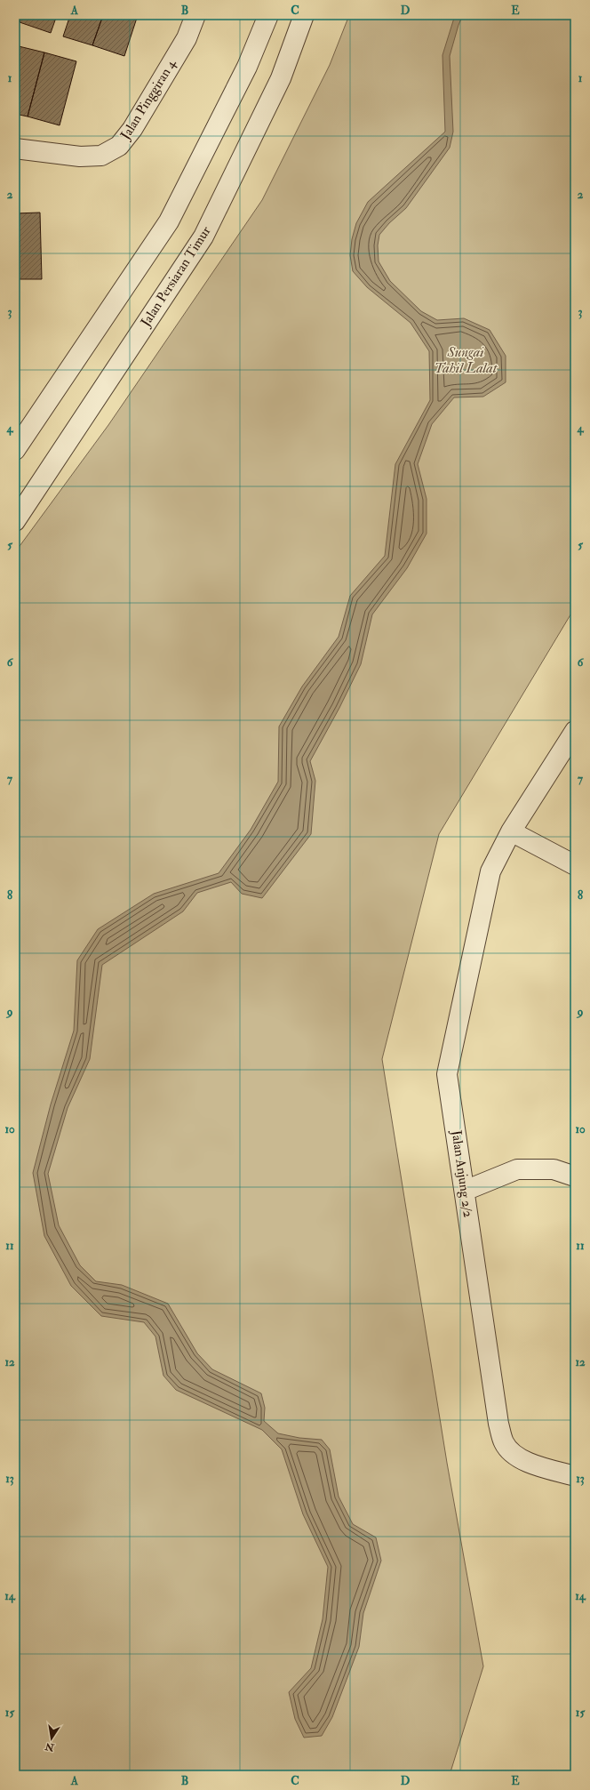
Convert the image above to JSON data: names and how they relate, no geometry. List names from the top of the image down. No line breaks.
{"streets":{"street":["Jalan Pinggiran 4","Jalan Persiaran Timur","Jalan Anjung 2/2"]},"water":["Sungai Tahil Lalat"],"north":"bottom","grid":{"columns":["A","B","C","D","E"],"rows":["1","2","3","4","5","6","7","8","9","10","11","12","13","14","15"]}}
